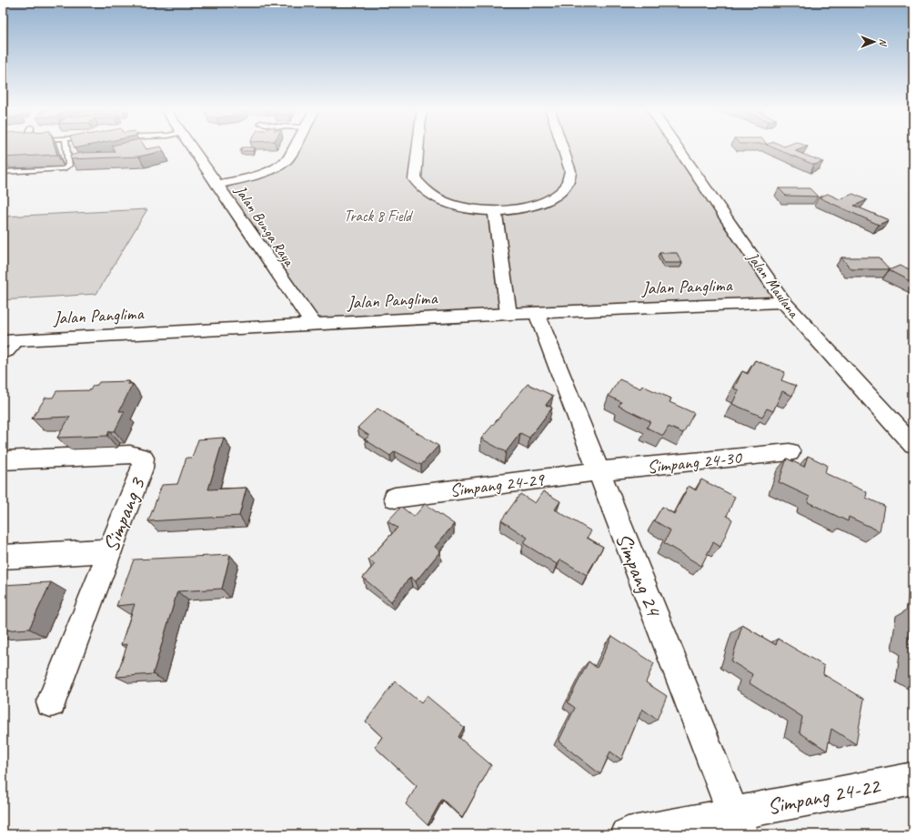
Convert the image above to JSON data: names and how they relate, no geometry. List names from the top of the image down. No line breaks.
{"streets":{"street":["Jalan Bunga Raya","Jalan Maulana","Jalan Panglima","Simpang 24-30","Simpang 24-29","Simpang 3","Simpang 24","Simpang 24-22"]},"crossings":[["Jalan Bunga Raya","Jalan Panglima"],["Jalan Maulana","Jalan Panglima"],["Jalan Panglima","Simpang 24"],["Simpang 24-30","Simpang 24-29"],["Simpang 24-30","Simpang 24"],["Simpang 24-29","Simpang 24"],["Simpang 24","Simpang 24-22"]],"parks":["Track 8 Field"],"north":"right"}
